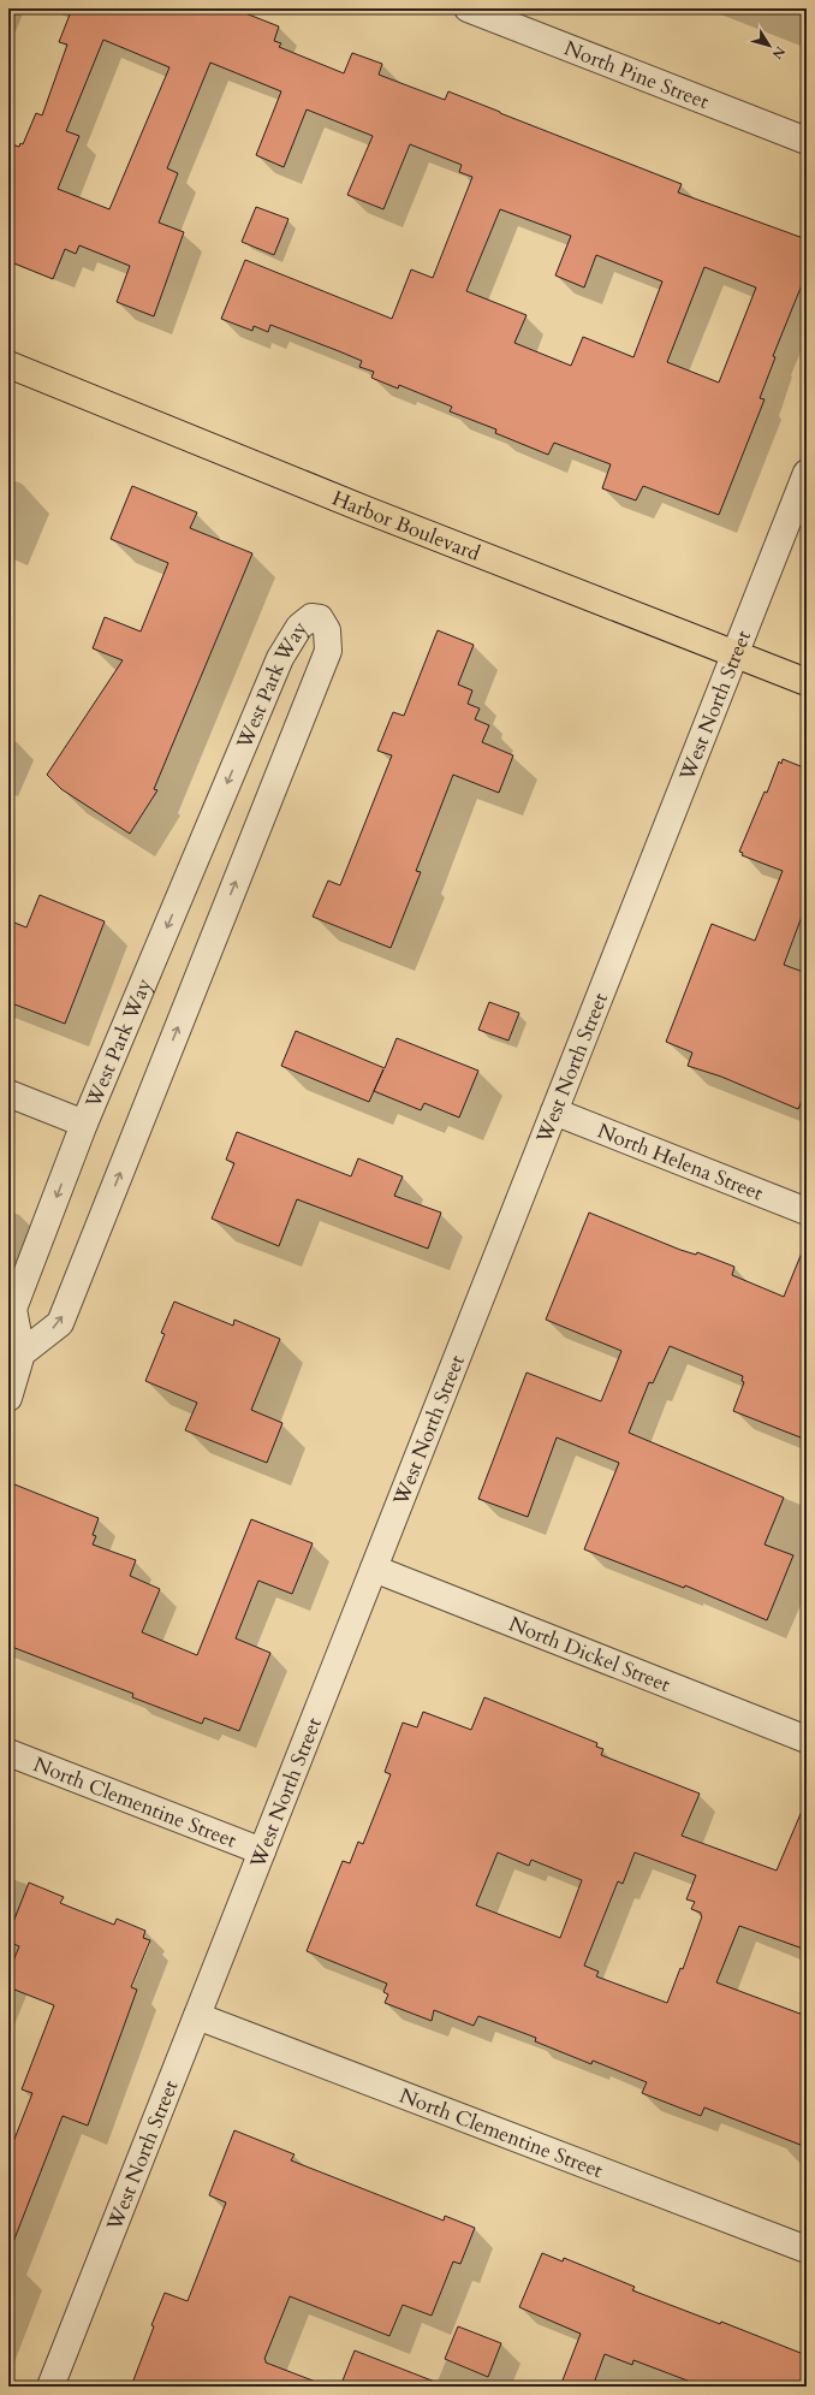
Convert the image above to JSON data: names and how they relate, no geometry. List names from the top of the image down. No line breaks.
{"streets":{"main road":["Harbor Boulevard"],"street":["North Pine Street","West Park Way","West North Street","North Helena Street","North Dickel Street","North Clementine Street"]},"crossings":[["Harbor Boulevard","West North Street"],["West North Street","North Helena Street"],["West North Street","North Dickel Street"],["West North Street","North Clementine Street"]],"north":"bottom right"}
